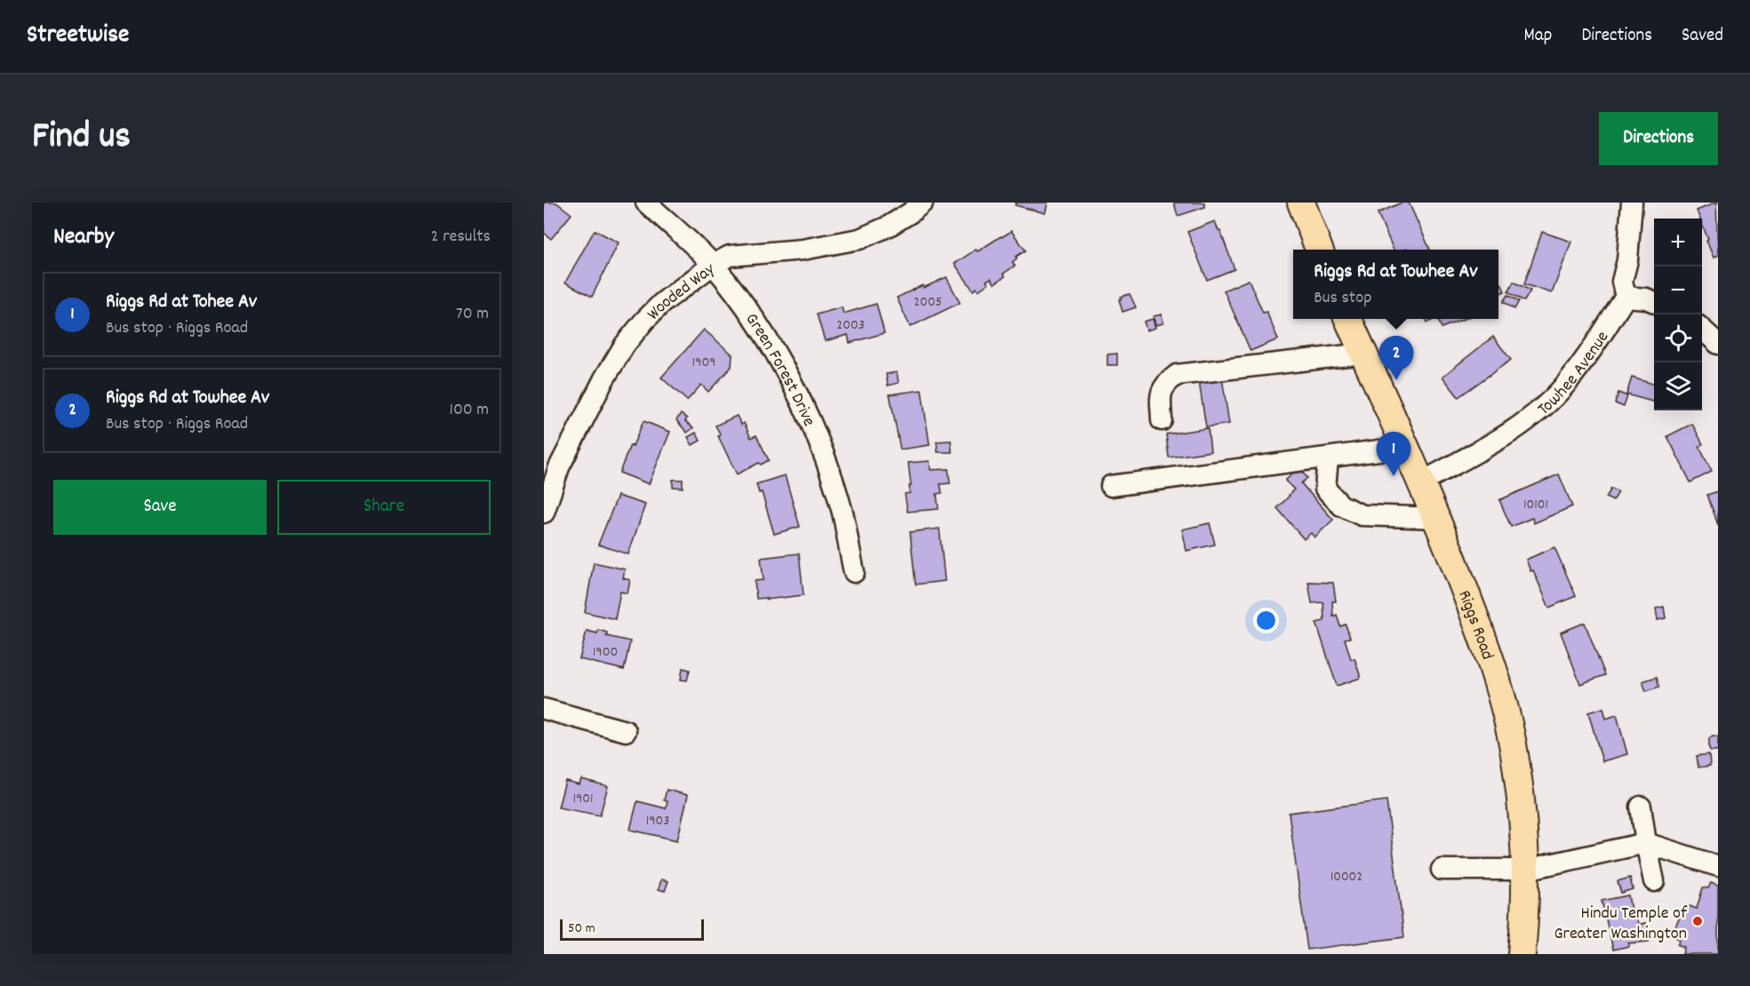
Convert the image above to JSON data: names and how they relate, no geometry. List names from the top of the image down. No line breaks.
{"streets":{"main road":["Riggs Road"],"street":["Wooded Way","Green Forest Drive","Towhee Avenue"]},"crossings":[["Wooded Way","Green Forest Drive"],["Towhee Avenue","Riggs Road"]],"places":["Hindu Temple of Greater Washington"],"house_numbers":["2005","2003","1909","10101","1900","1901","1903","10002"],"scale_bar":"50 m","page":{"header":"Streetwise","nav":["Map","Directions","Saved"],"title":"Find us","buttons":["Directions",["Save","Share"]],"heading":["Nearby","2 results"],"map_buttons":["+","−"],"popup":["Riggs Rd at Towhee Av","Bus stop"],"list":[{"mark":"1","name":"Riggs Rd at Tohee Av","note":"Bus stop · Riggs Road","value":"70 m"},{"mark":"2","name":"Riggs Rd at Towhee Av","note":"Bus stop · Riggs Road","value":"100 m"}],"pins":["2","1"],"scale":"50 m"}}
